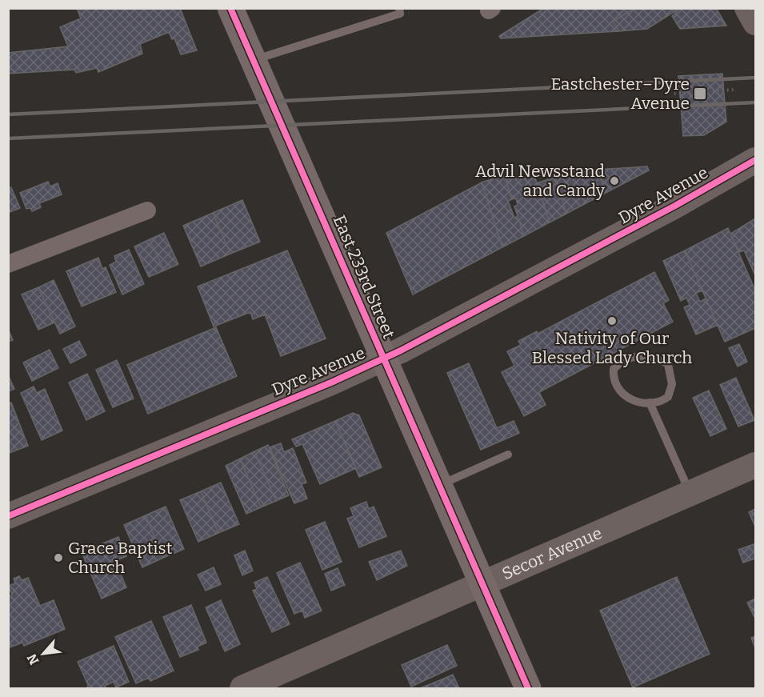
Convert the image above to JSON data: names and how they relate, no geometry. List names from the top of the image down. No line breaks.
{"streets":{"main road":["East 233rd Street"],"street":["Dyre Avenue","Secor Avenue"]},"crossings":[["Dyre Avenue","East 233rd Street"],["East 233rd Street","Secor Avenue"]],"places":{"transit":["Eastchester–Dyre Avenue"],"other":["Advil Newsstand and Candy","Nativity of Our Blessed Lady Church","Grace Baptist Church"]},"north":"bottom left"}
